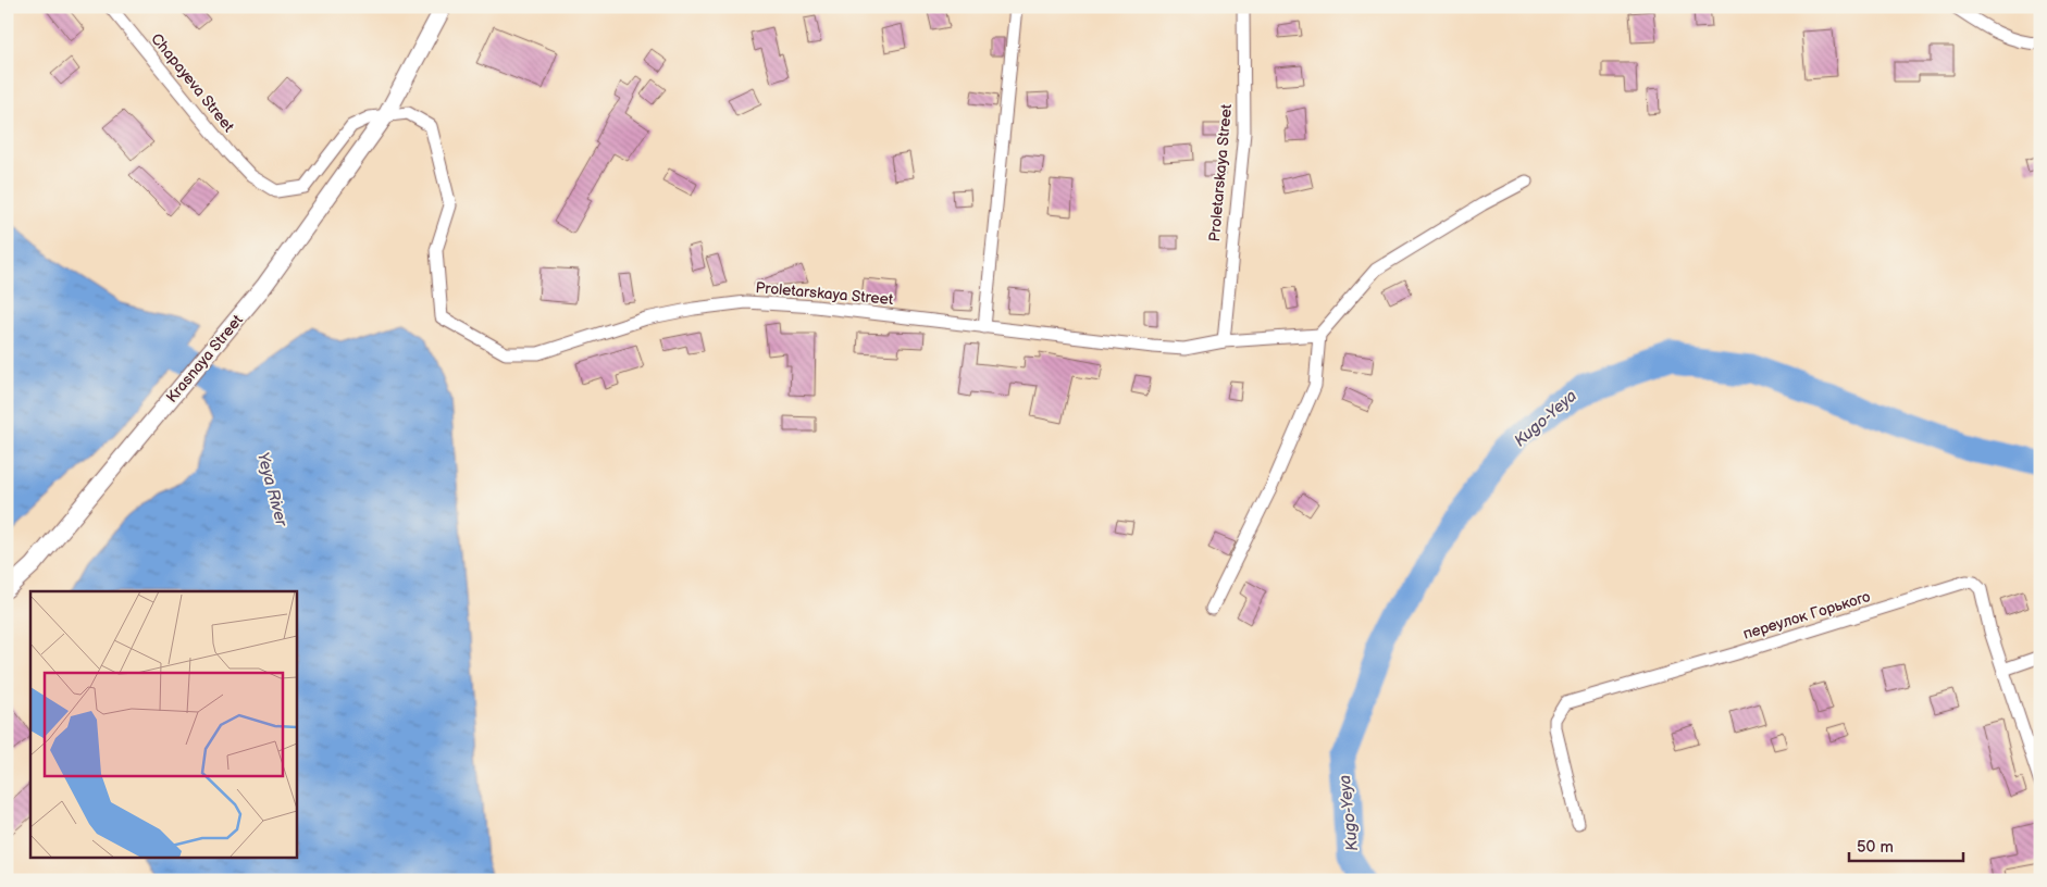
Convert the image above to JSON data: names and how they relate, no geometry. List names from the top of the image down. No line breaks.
{"streets":{"street":["Chapayeva Street","Proletarskaya Street","Krasnaya Street","переулок Горького"]},"crossings":[["Chapayeva Street","Proletarskaya Street"],["Chapayeva Street","Krasnaya Street"]],"water":["Kugo-Yeya","Yeya River"],"scale_bar":"50 m"}
